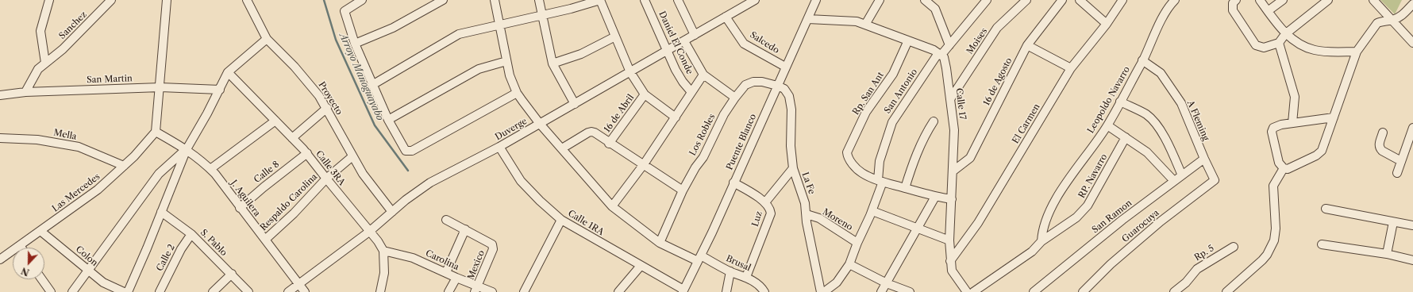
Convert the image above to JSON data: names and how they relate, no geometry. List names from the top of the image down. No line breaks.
{"streets":{"street":["Sanchez","Moises","Daniel El Conde","Salcedo","San Martin","16 de Agosto","San Antonio","Rp. San Ant","Proyecto","Leopoldo Navarro","Calle 17","16 de Abril","A Fleming","El Carmen","Duverge","Mella","Los Robles","Puente Blanco","Calle 3RA","Calle 8","RP. Navarro","La Fe","Las Mercedes","J. Aguilera","Respaldo Carolina","San Ramon","Luz","Moreno","Calle 1RA","Guarocuya","S. Pablo","Rp. 5","Colon","Calle 2","Carolina","Brusal","Mexico"]},"crossings":[["Sanchez","San Martin"],["Moises","Calle 17"],["Daniel El Conde","Duverge"],["Salcedo","Duverge"],["Salcedo","Puente Blanco"],["16 de Agosto","Calle 17"],["San Antonio","Rp. San Ant"],["San Antonio","Calle 17"],["San Antonio","Moreno"],["Rp. San Ant","Calle 17"],["Proyecto","Duverge"],["Proyecto","Respaldo Carolina"],["Leopoldo Navarro","A Fleming"],["Leopoldo Navarro","RP. Navarro"],["Calle 17","El Carmen"],["A Fleming","San Ramon"],["A Fleming","Guarocuya"],["Duverge","Calle 3RA"],["Duverge","J. Aguilera"],["Duverge","Calle 1RA"],["Duverge","Brusal"],["Mella","Las Mercedes"],["Los Robles","Puente Blanco"],["Los Robles","La Fe"],["Los Robles","Brusal"],["Puente Blanco","La Fe"],["Puente Blanco","Luz"],["Puente Blanco","Calle 1RA"],["Puente Blanco","Brusal"],["Calle 3RA","Calle 8"],["Calle 3RA","Respaldo Carolina"],["Calle 3RA","Carolina"],["Calle 8","J. Aguilera"],["La Fe","Moreno"],["Las Mercedes","J. Aguilera"],["Las Mercedes","Colon"],["J. Aguilera","Respaldo Carolina"],["Luz","Brusal"],["S. Pablo","Calle 2"],["Carolina","Mexico"]],"water":["Arroyo Manoguayabo"],"north":"bottom"}
